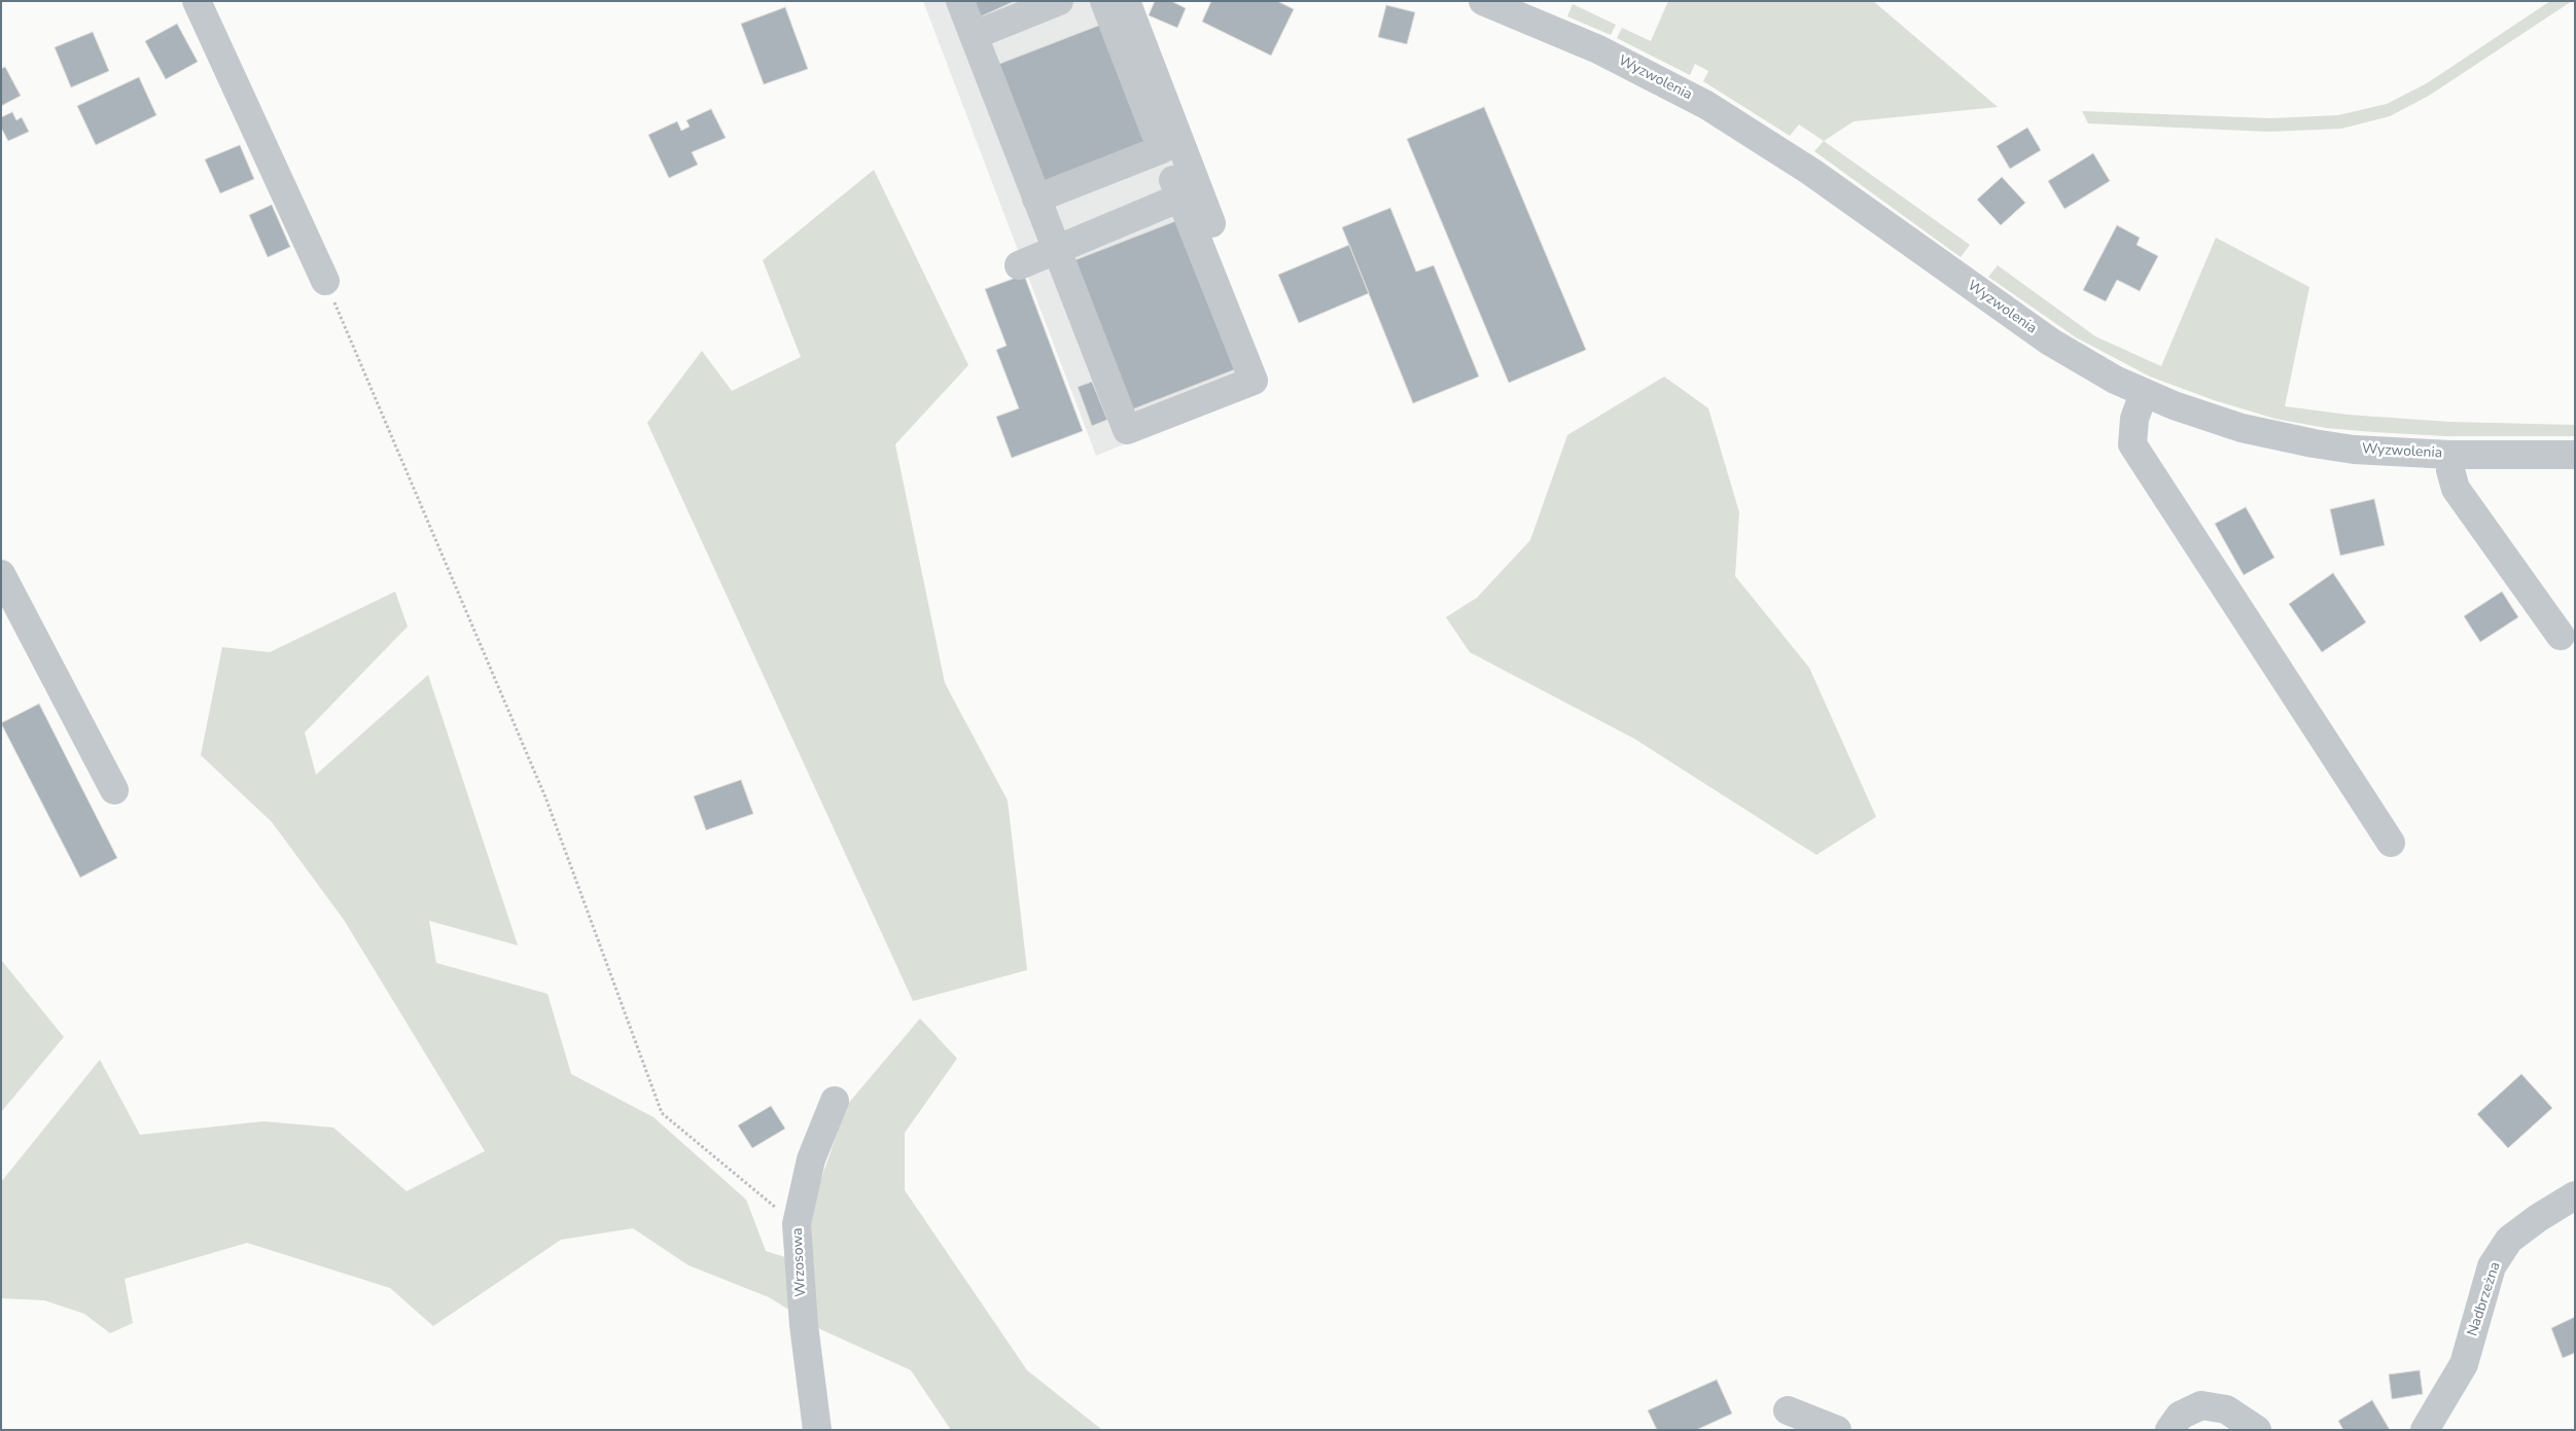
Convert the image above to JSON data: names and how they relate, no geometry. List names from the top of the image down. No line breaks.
{"streets":{"street":["Wyzwolenia","Wrzosowa","Nadbrzeżna"]}}
